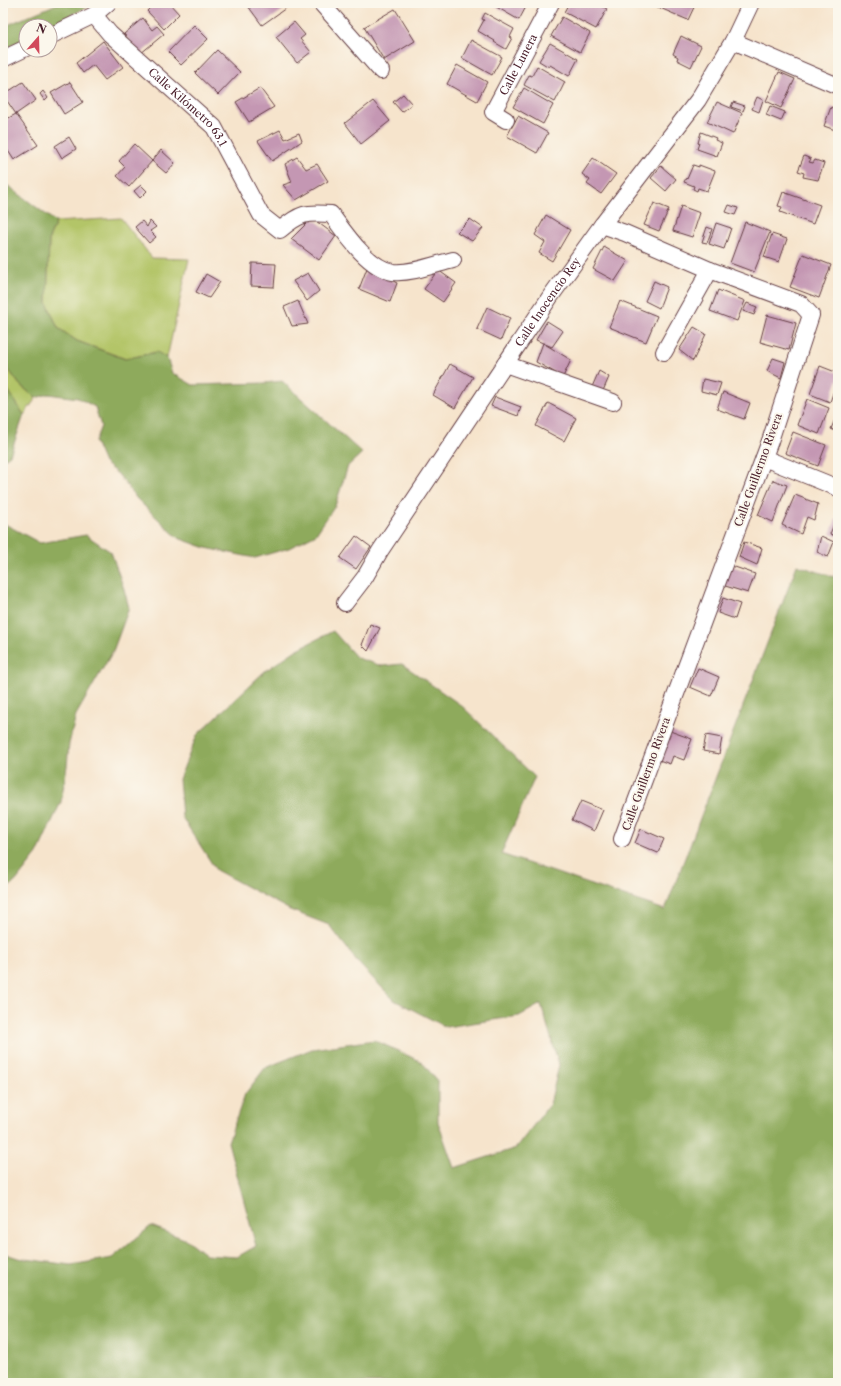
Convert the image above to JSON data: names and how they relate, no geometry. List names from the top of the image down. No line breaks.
{"streets":{"street":["Calle Lunera","Calle Kilómetro 63.1","Calle Inocencio Rey","Calle Guillermo Rivera"]},"crossings":[["Calle Inocencio Rey","Calle Guillermo Rivera"]],"north":"top"}
